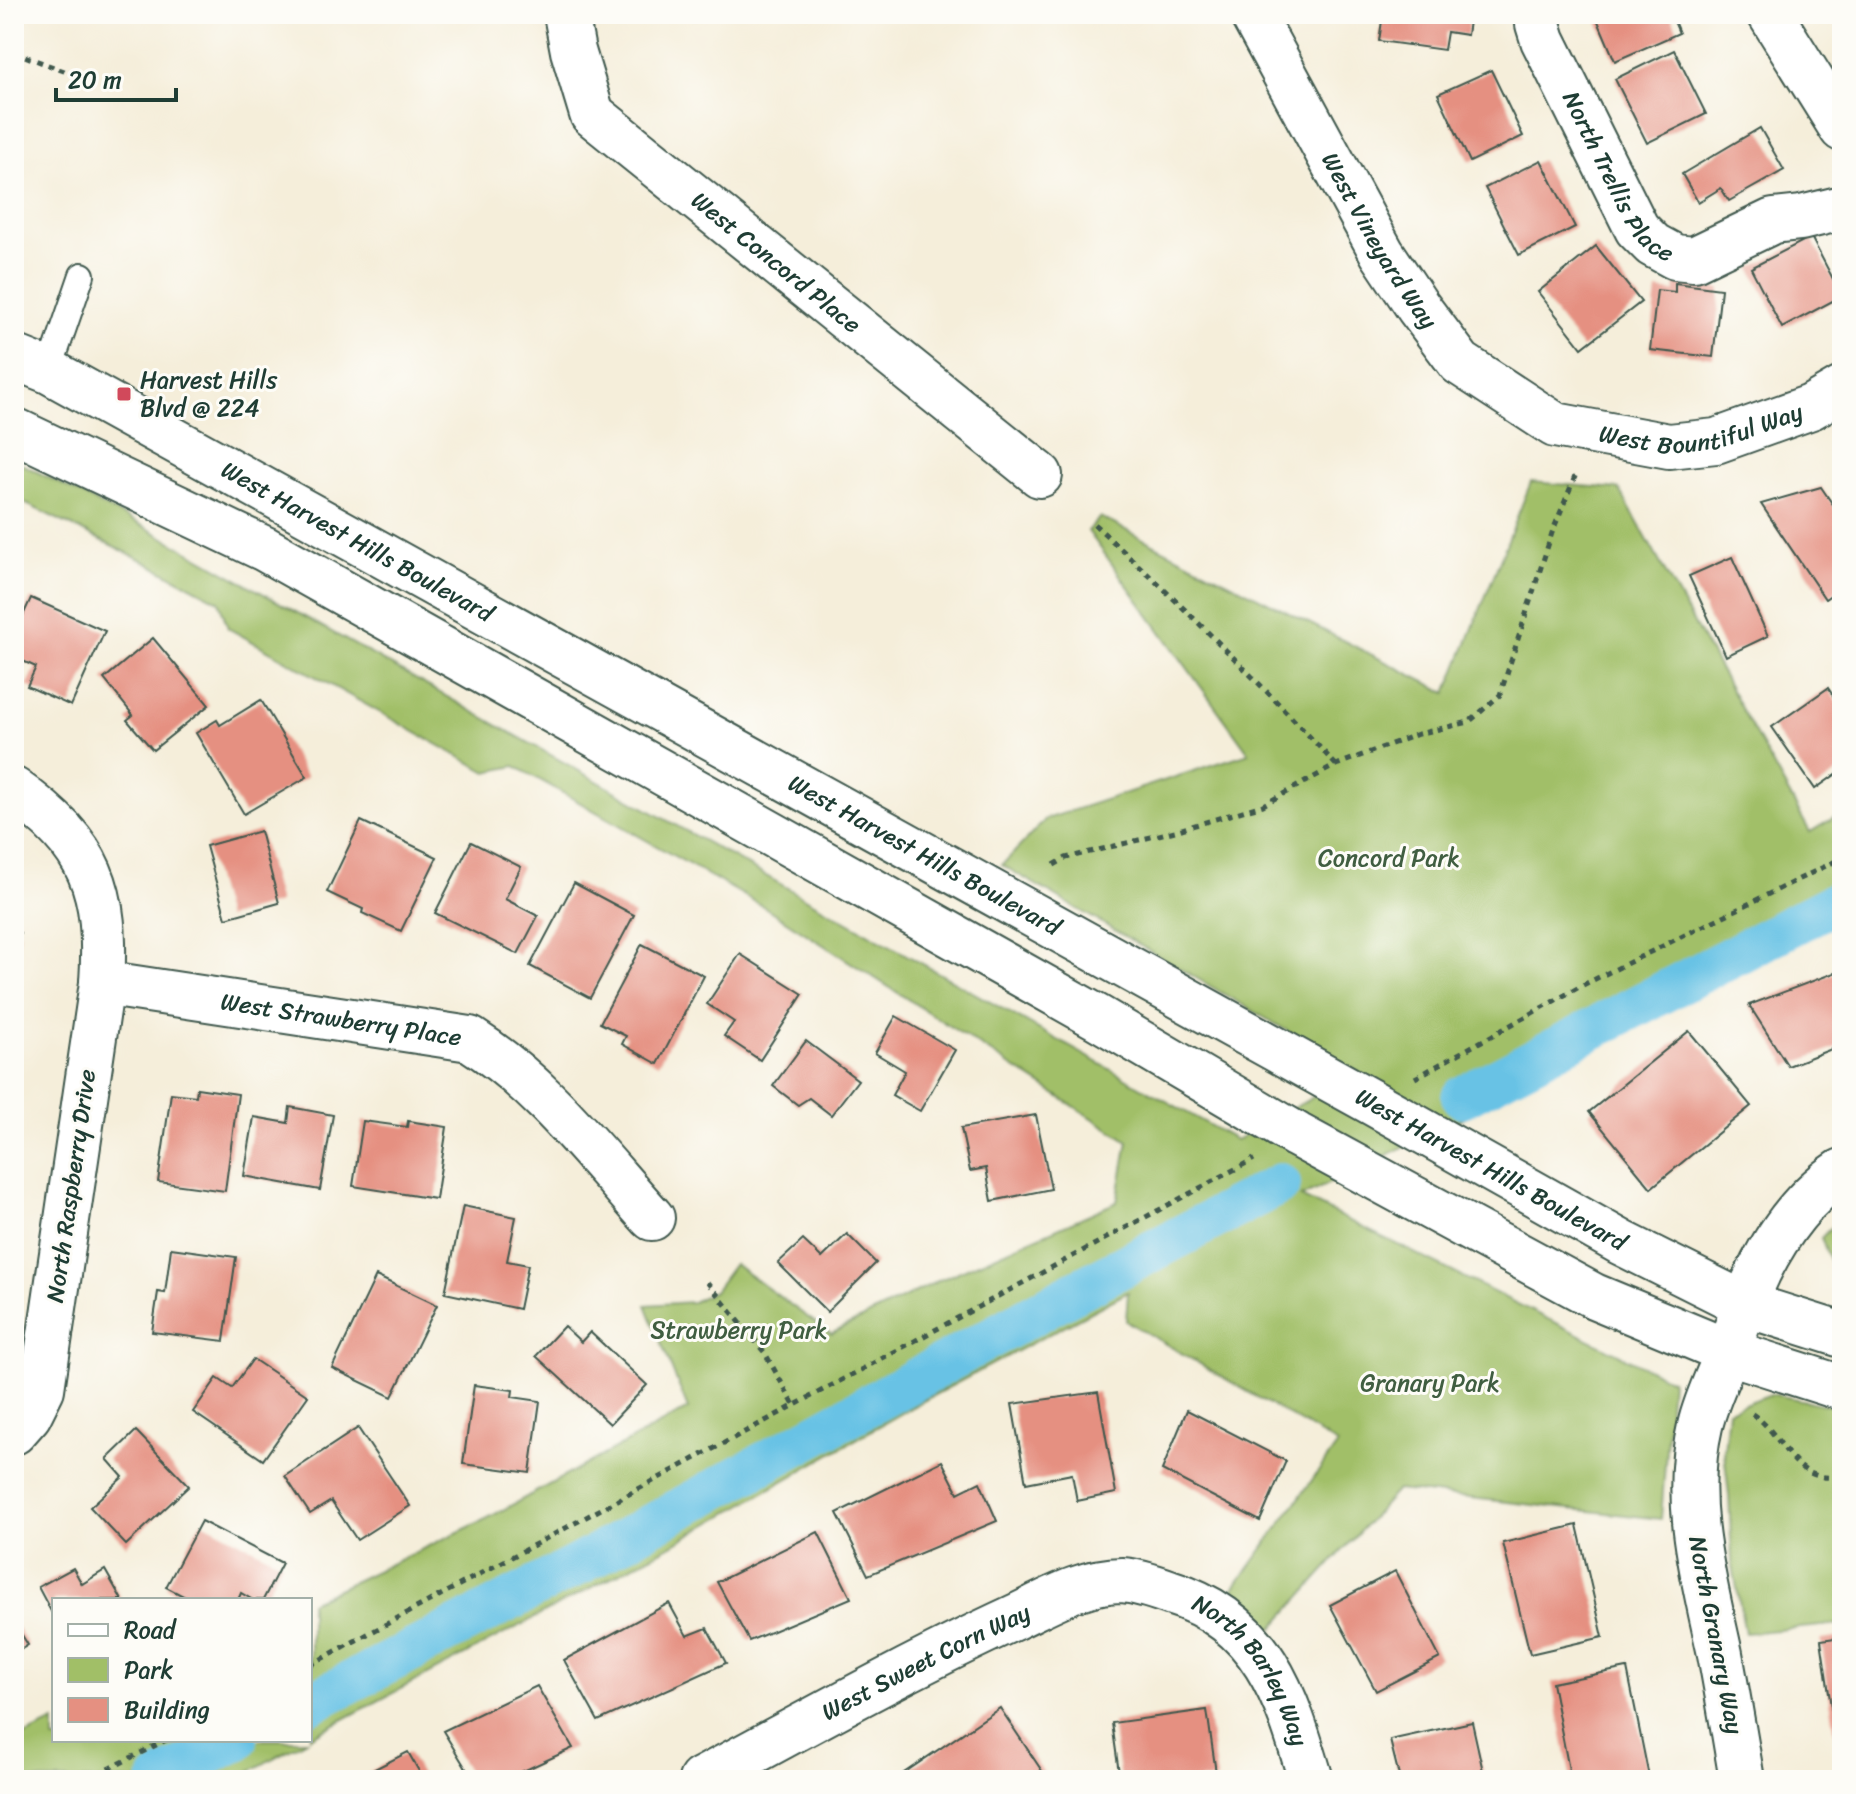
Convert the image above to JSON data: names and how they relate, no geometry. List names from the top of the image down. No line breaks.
{"streets":{"street":["North Trellis Place","West Vineyard Way","West Concord Place","West Bountiful Way","West Harvest Hills Boulevard","West Strawberry Place","North Raspberry Drive","North Granary Way","West Sweet Corn Way","North Barley Way"]},"crossings":[["West Vineyard Way","West Bountiful Way"],["West Harvest Hills Boulevard","North Granary Way"],["West Strawberry Place","North Raspberry Drive"],["West Sweet Corn Way","North Barley Way"]],"parks":["Concord Park","Strawberry Park","Granary Park"],"places":{"transit":["Harvest Hills Blvd @ 224"]},"legend":["Road","Park","Building"],"scale_bar":"20 m"}
